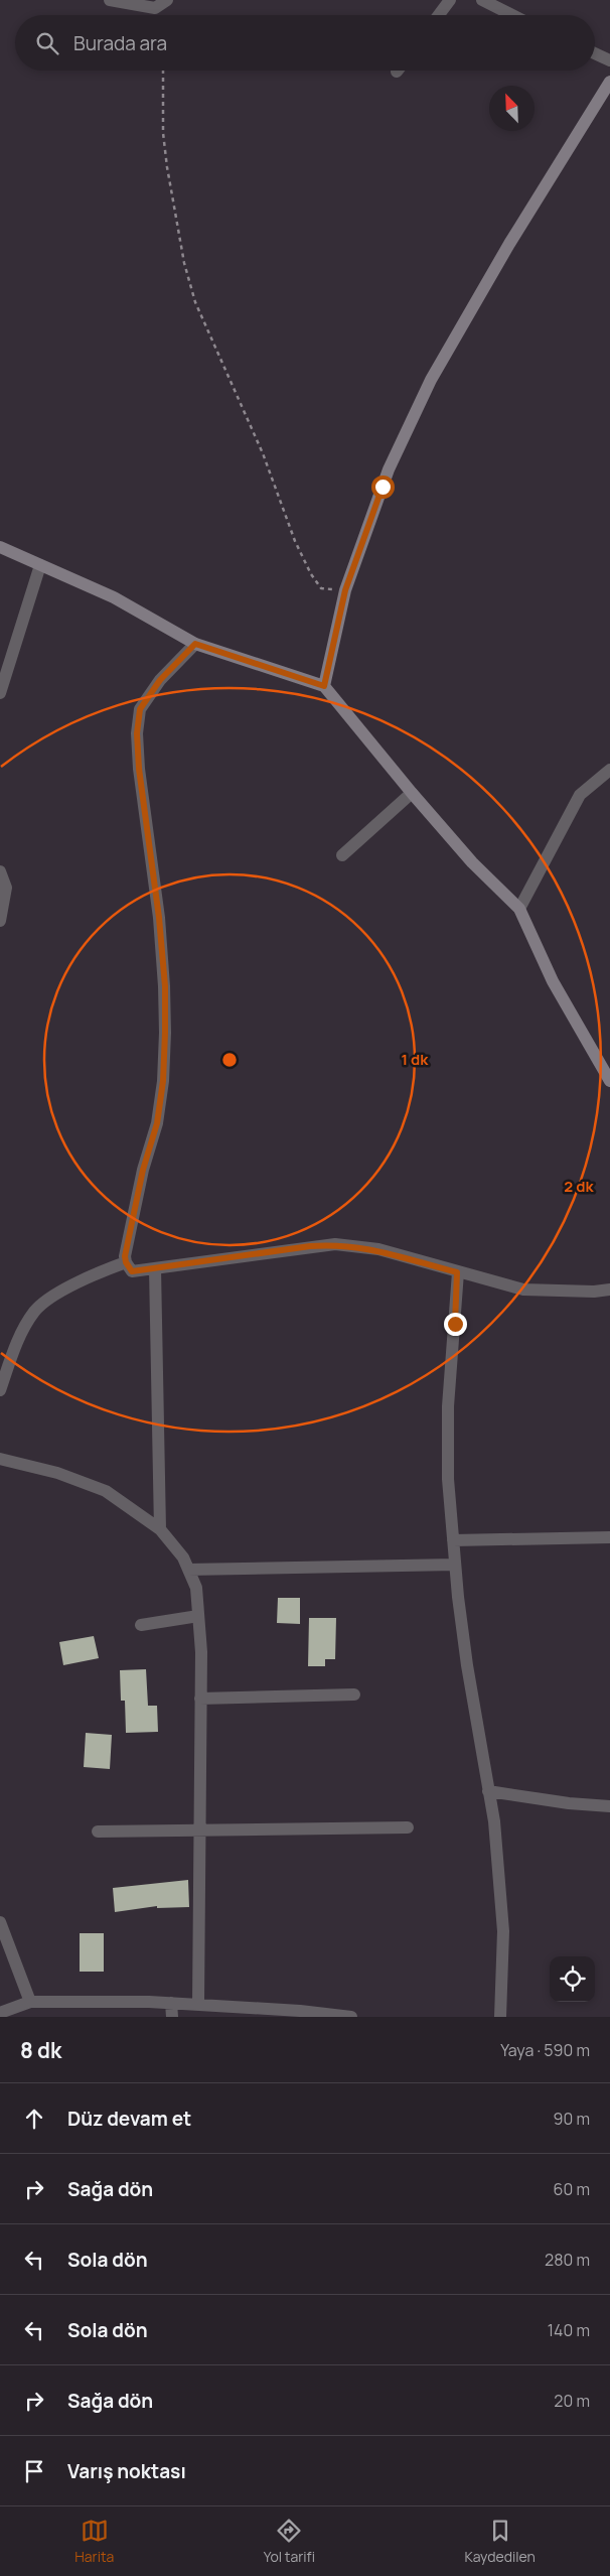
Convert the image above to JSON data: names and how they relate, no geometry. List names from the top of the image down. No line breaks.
{"north":"top left","page":{"search":"Burada ara","heading":["8 dk","Yaya · 590 m"],"list":[["Düz devam et","90 m"],["Sağa dön","60 m"],["Sola dön","280 m"],["Sola dön","140 m"],["Sağa dön","20 m"],"Varış noktası"],"nav":["Harita","Yol tarifi","Kaydedilen"]},"rings":["1 dk","2 dk"]}
